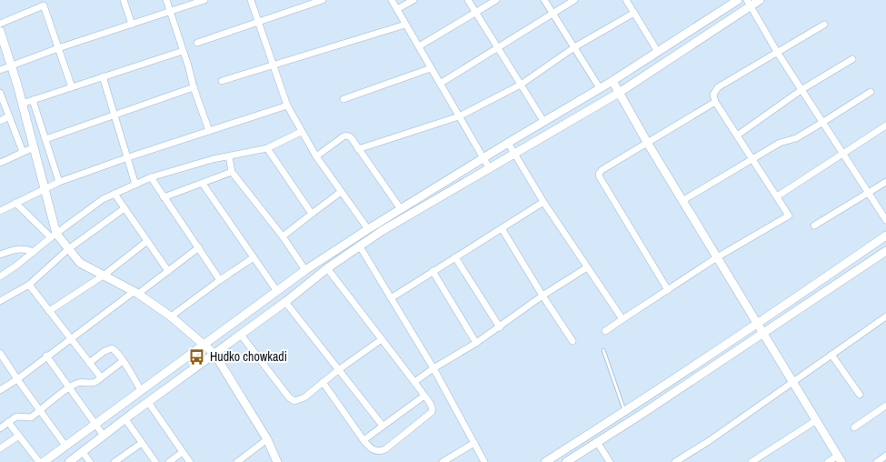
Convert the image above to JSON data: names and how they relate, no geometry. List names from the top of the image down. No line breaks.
{"places":{"bus stop":["Hudko chowkadi"]}}
